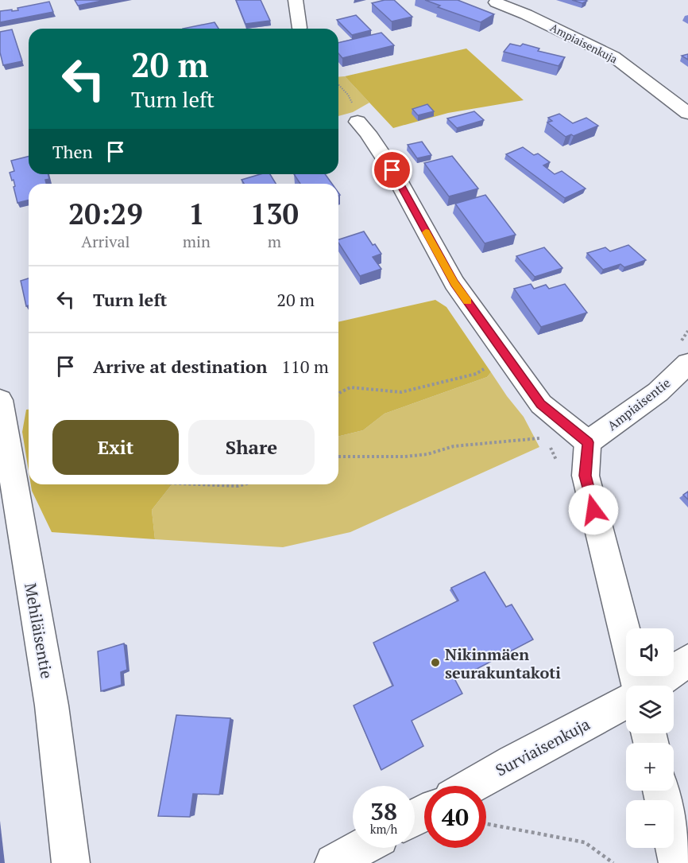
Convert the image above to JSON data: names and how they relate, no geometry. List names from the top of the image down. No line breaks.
{"streets":{"street":["Ampiaisenkuja","Ampiaisentie","Mehiläisentie","Surviaisenkuja"]},"places":["Nikinmäen seurakuntakoti"],"page":{"turn":["20 m","Turn left"],"then":"Then","eta":["20:29","Arrival","1","min","130","m"],"list":[{"name":"Turn left","value":"20 m"},{"name":"Arrive at destination","value":"110 m"}],"buttons":["Exit","Share"],"map_buttons":["+","−"],"speed":"38 km/h","limit":"40"}}
